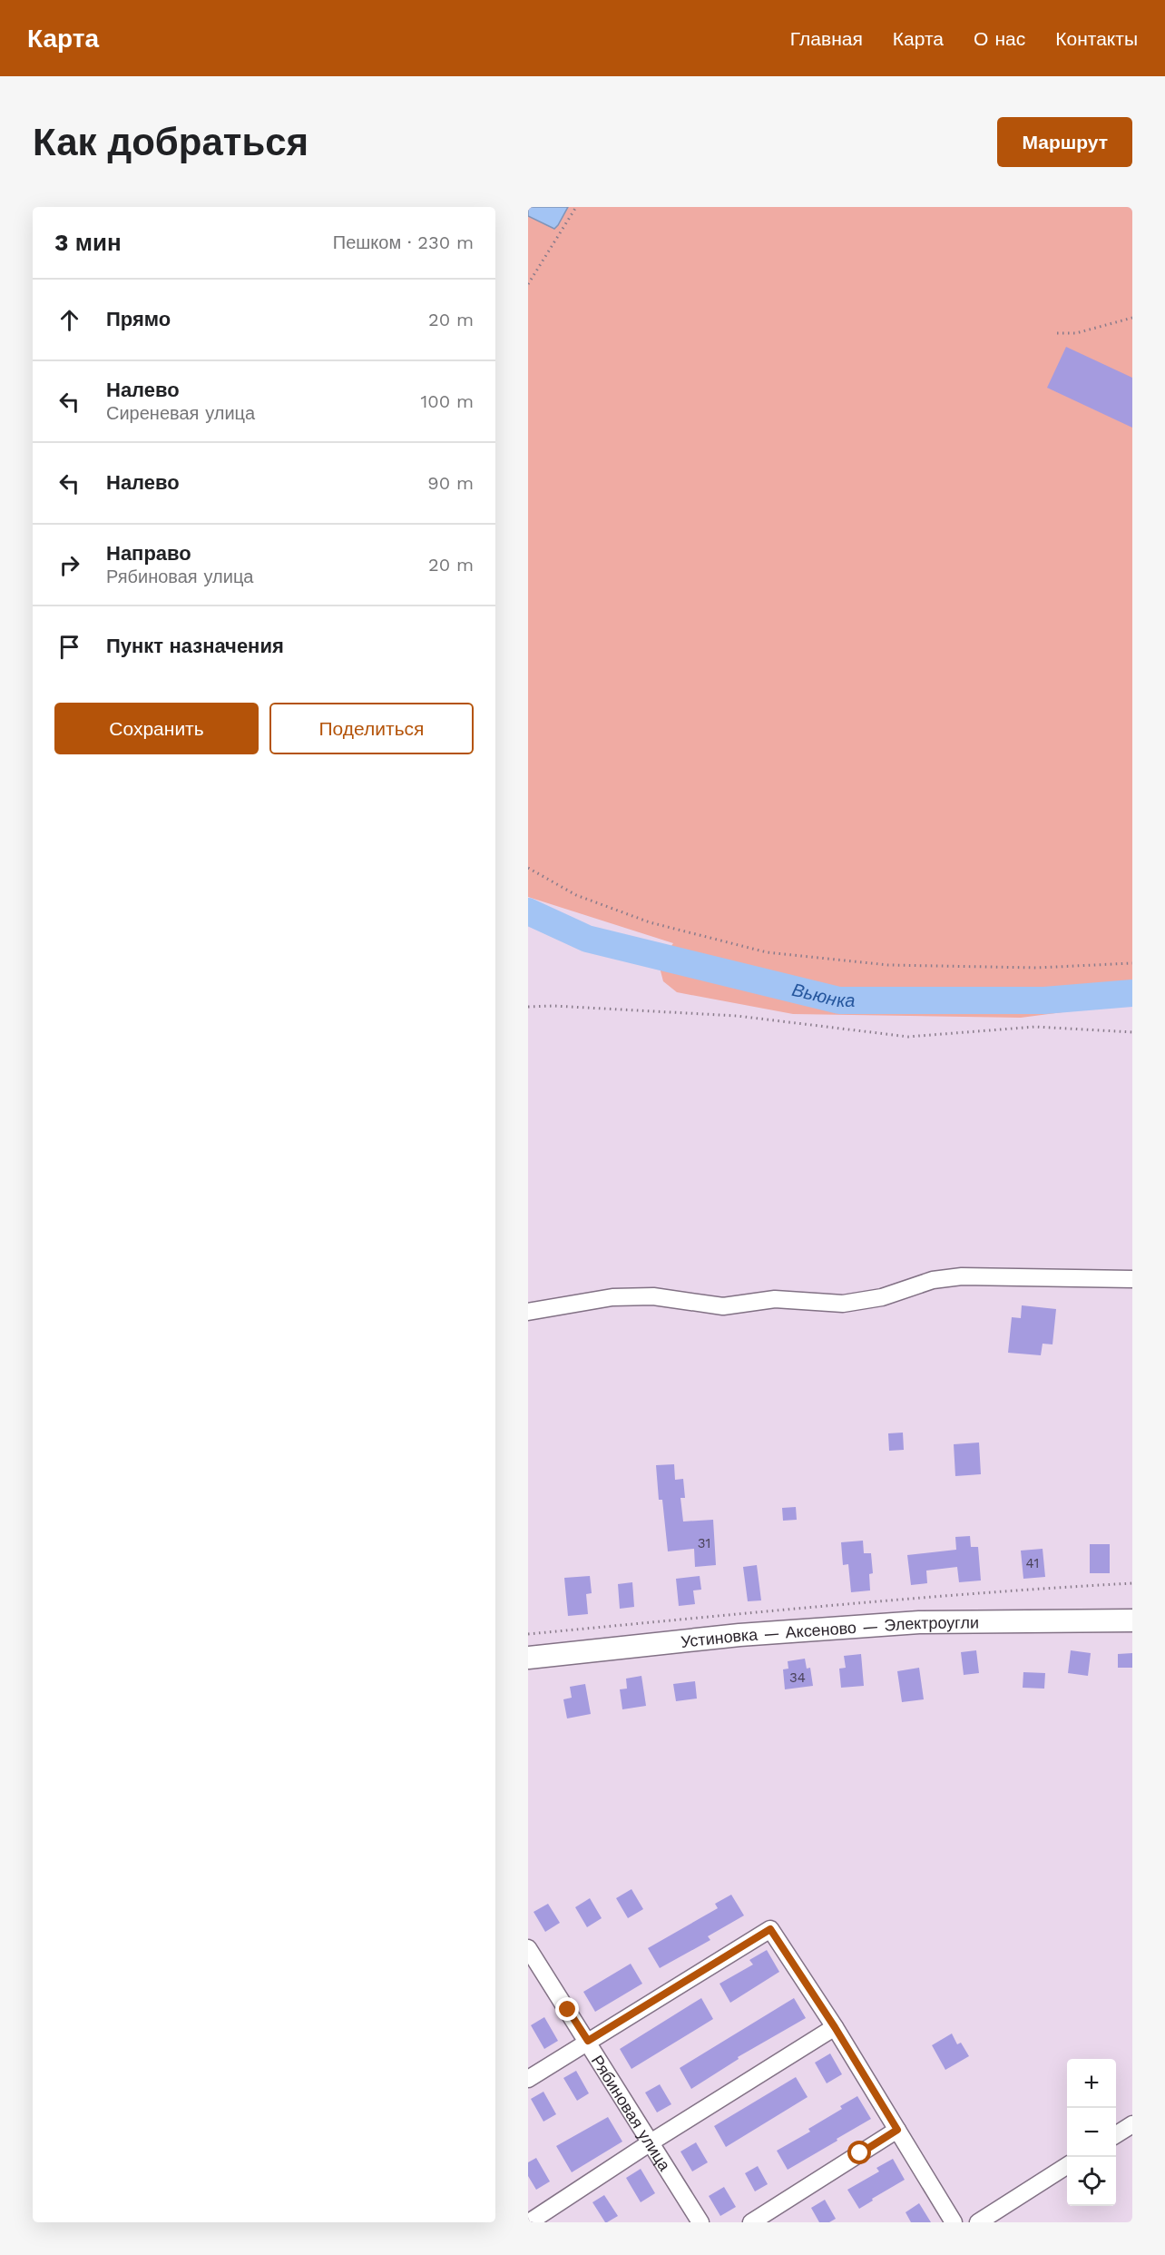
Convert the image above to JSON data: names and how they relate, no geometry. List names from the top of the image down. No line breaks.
{"streets":{"main road":["Устиновка — Аксеново — Электроугли"],"street":["Рябиновая улица"]},"water":["Вьюнка"],"house_numbers":["31","41","34"],"page":{"header":"Карта","nav":["Главная","Карта","О нас","Контакты"],"buttons":["Маршрут",["Сохранить","Поделиться"]],"title":"Как добраться","heading":["3 мин","Пешком · 230 m"],"list":[["Прямо","20 m"],["Налево","Сиреневая улица","100 m"],["Налево","90 m"],["Направо","Рябиновая улица","20 m"],"Пункт назначения"],"map_buttons":["+","−"]}}
